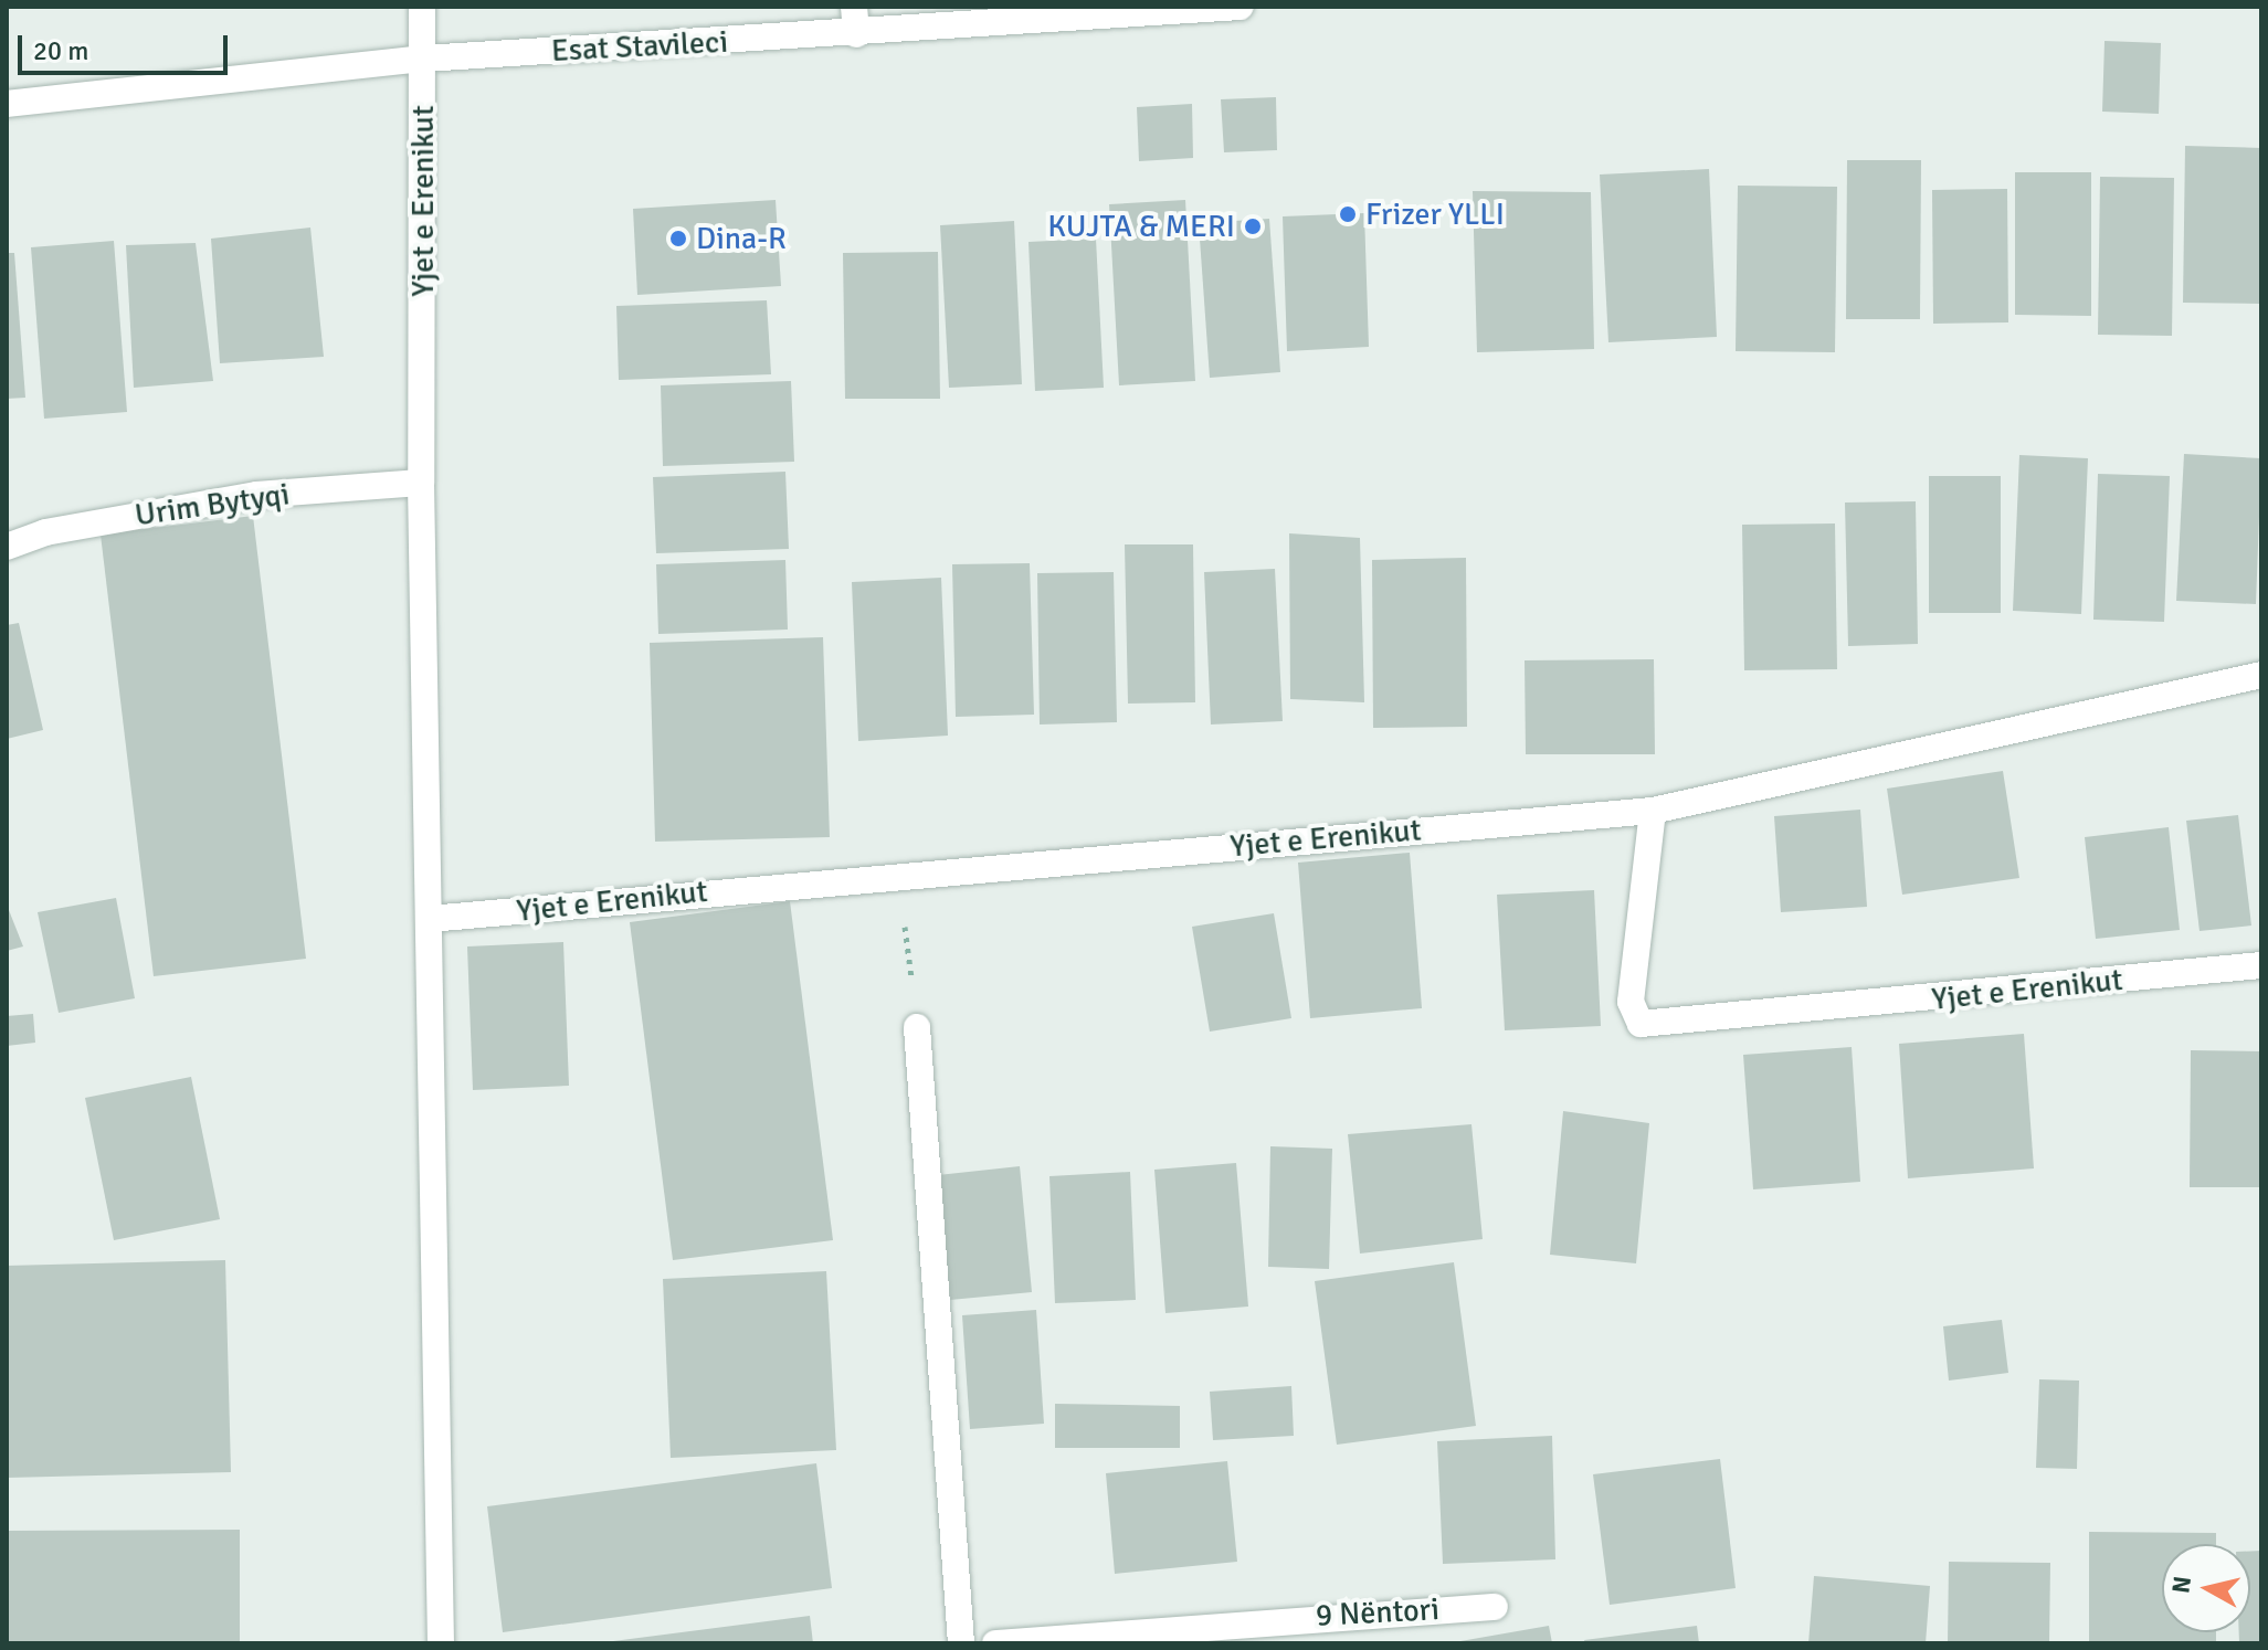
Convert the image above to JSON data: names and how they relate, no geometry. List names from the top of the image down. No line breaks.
{"streets":{"street":["Esat Stavileci","Yjet e Erenikut","Urim Bytyqi","9 Nëntori"]},"crossings":[["Esat Stavileci","Yjet e Erenikut"],["Yjet e Erenikut","Urim Bytyqi"]],"places":["Frizer YLLI","KUJTA & MERI","Dina-R"],"scale_bar":"20 m","north":"left"}
